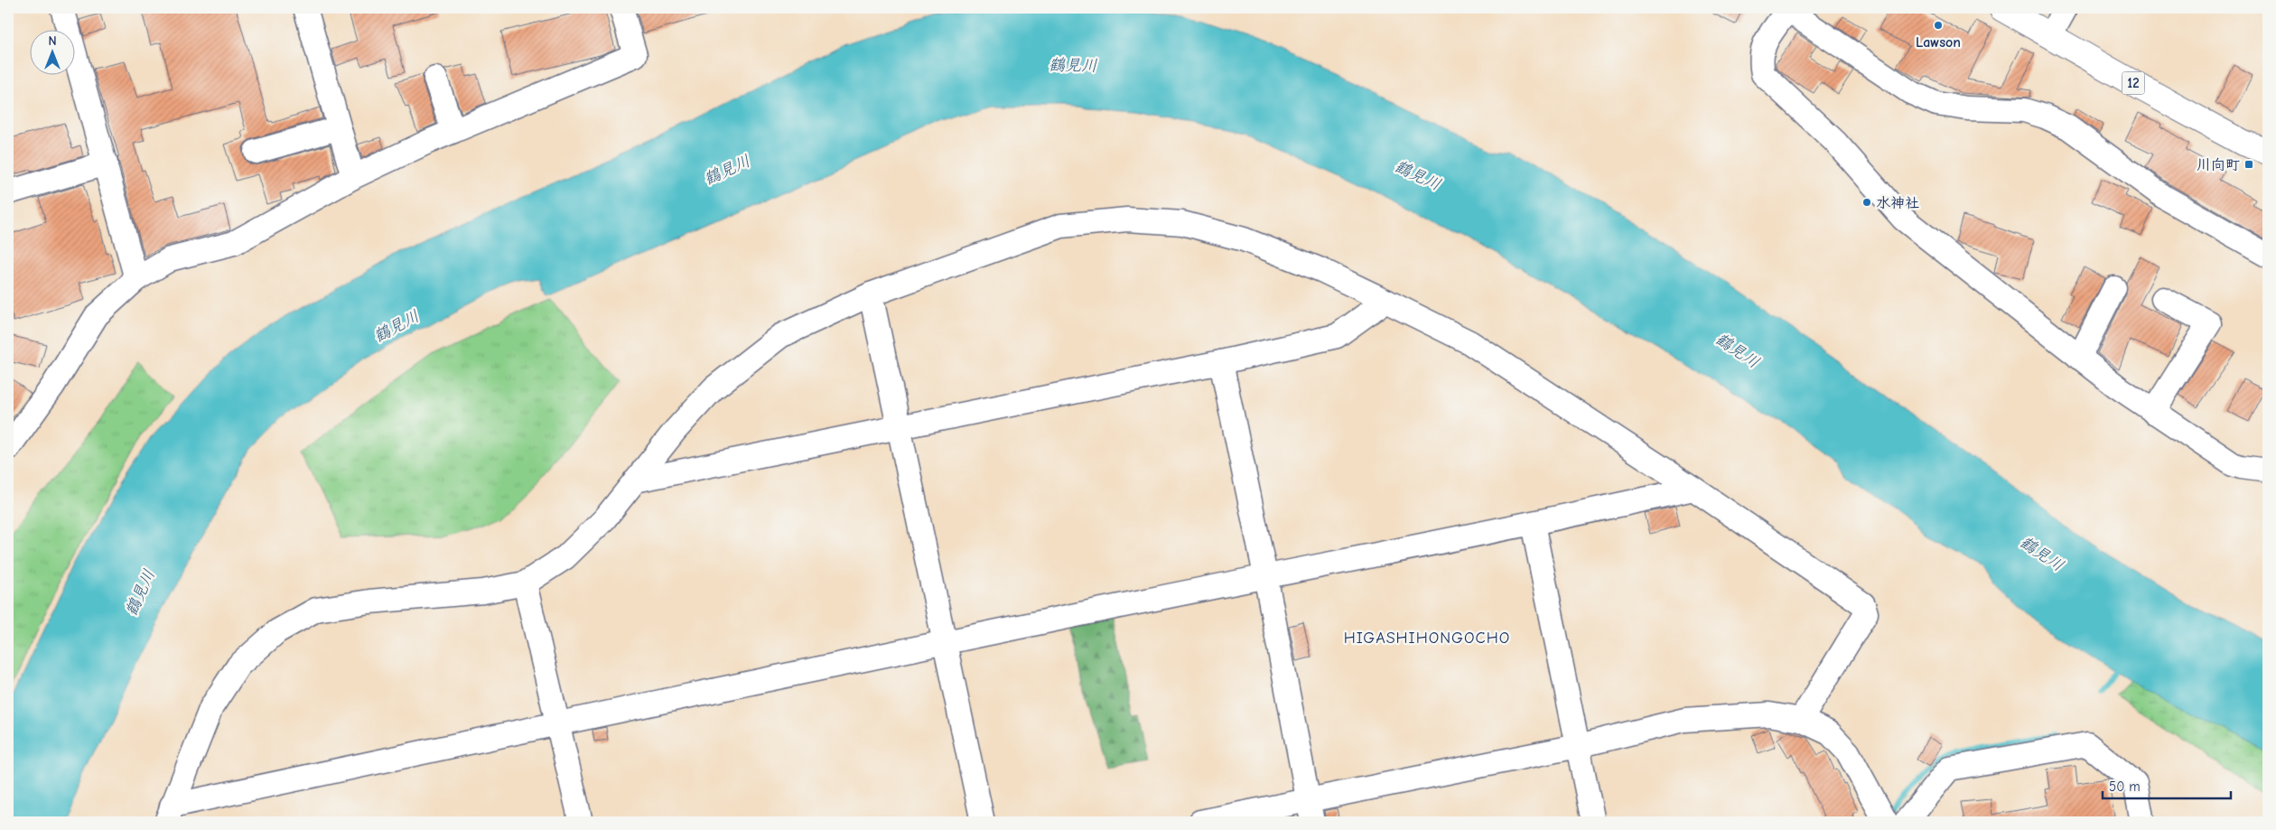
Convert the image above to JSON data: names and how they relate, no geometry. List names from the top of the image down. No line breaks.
{"streets":{"main road":["12"]},"districts":["HIGASHIHONGOCHO"],"water":["鶴見川"],"places":{"other":["Lawson","水神社"],"transit":["川向町"]},"scale_bar":"50 m","north":"top"}
